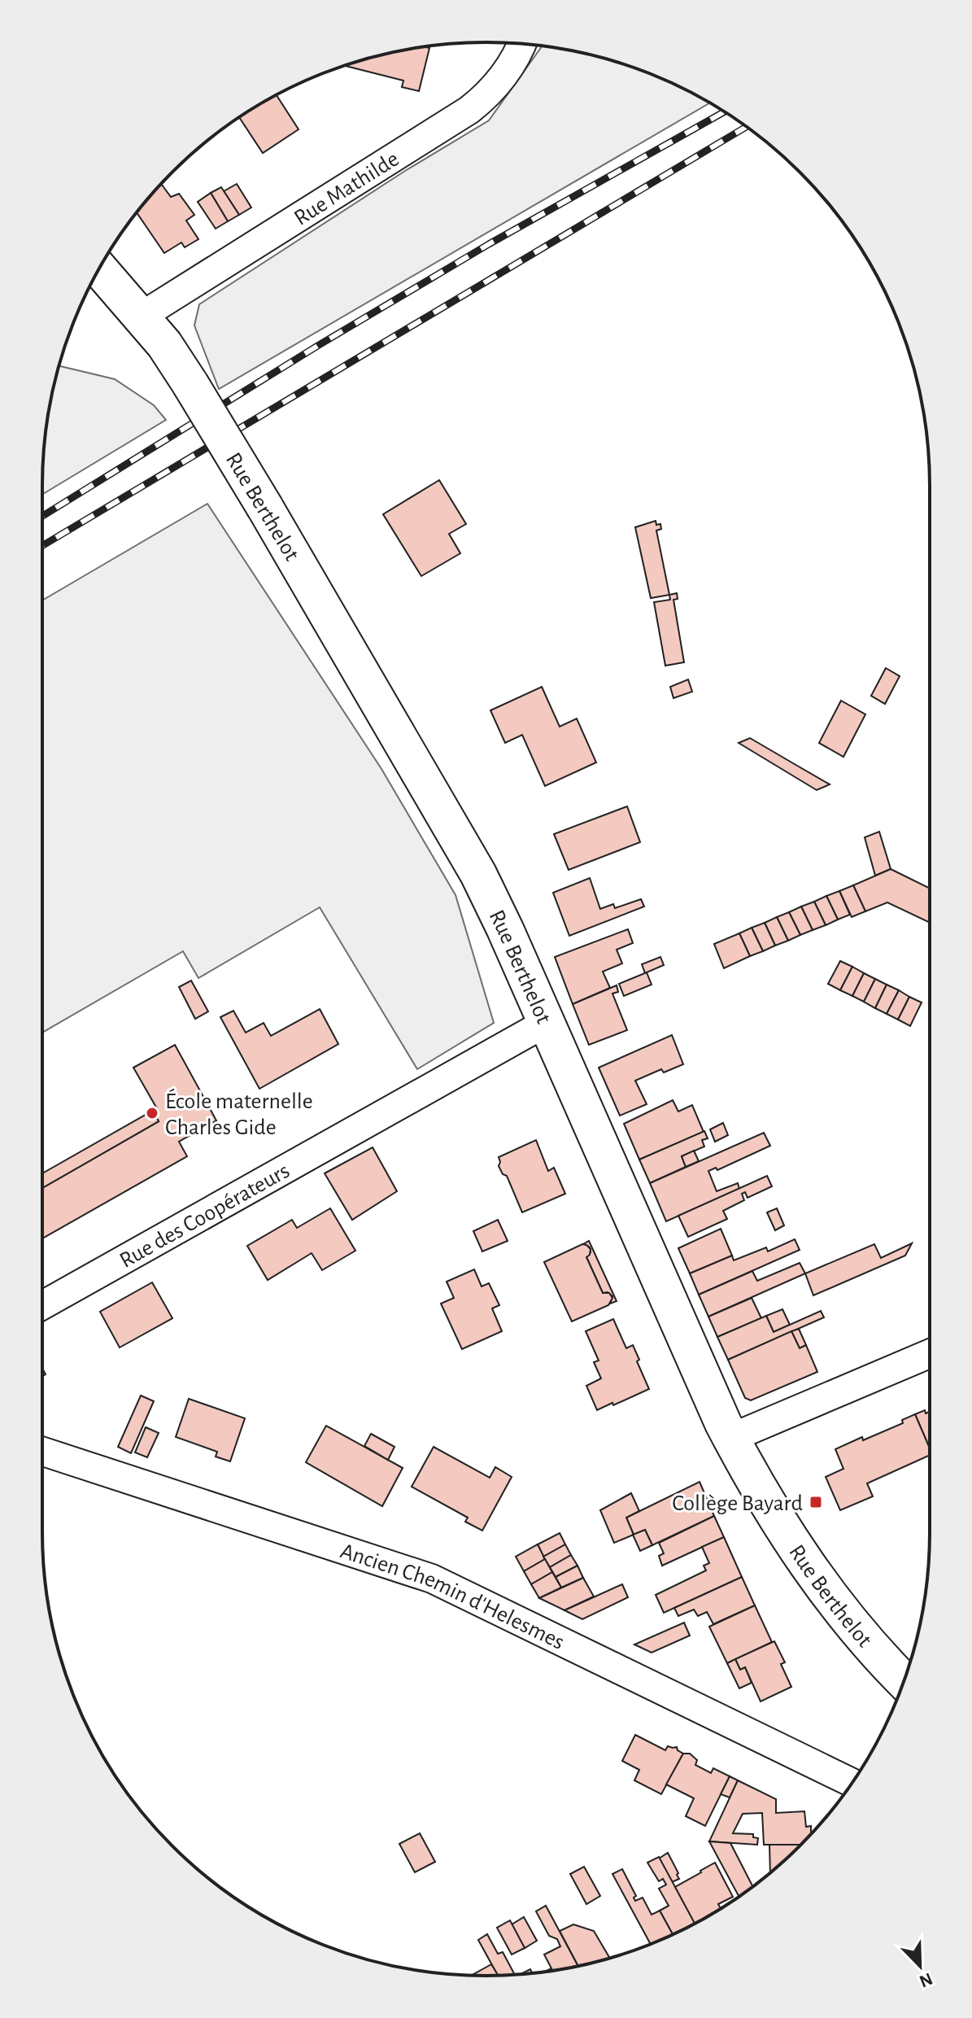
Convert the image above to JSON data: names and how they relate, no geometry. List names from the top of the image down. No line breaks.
{"streets":{"street":["Rue Mathilde","Rue Berthelot","Rue des Coopérateurs","Ancien Chemin d'Helesmes"]},"crossings":[["Rue Mathilde","Rue Berthelot"],["Rue Berthelot","Rue des Coopérateurs"]],"places":{"other":["École maternelle Charles Gide"],"transit":["Collège Bayard"]},"north":"bottom right"}
